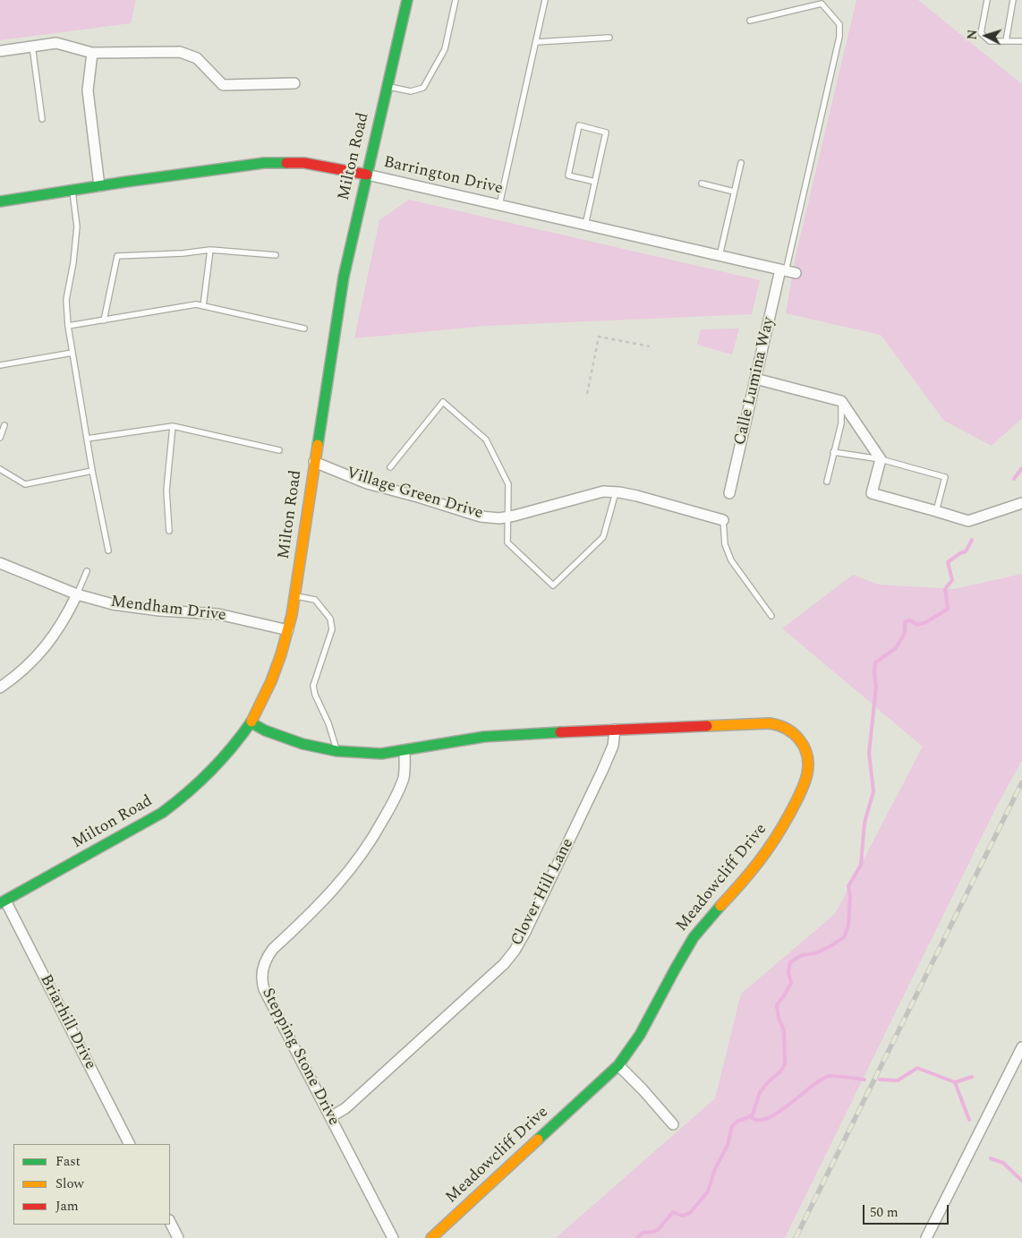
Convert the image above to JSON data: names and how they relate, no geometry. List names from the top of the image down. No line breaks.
{"streets":{"street":["Milton Road","Barrington Drive","Calle Lumina Way","Village Green Drive","Mendham Drive","Meadowcliff Drive","Clover Hill Lane","Briarhill Drive","Stepping Stone Drive"]},"crossings":[["Milton Road","Barrington Drive"],["Milton Road","Village Green Drive"],["Milton Road","Mendham Drive"],["Milton Road","Meadowcliff Drive"],["Milton Road","Briarhill Drive"],["Barrington Drive","Calle Lumina Way"],["Meadowcliff Drive","Clover Hill Lane"],["Meadowcliff Drive","Stepping Stone Drive"],["Clover Hill Lane","Stepping Stone Drive"]],"legend":["Fast","Slow","Jam"],"scale_bar":"50 m","north":"left"}
